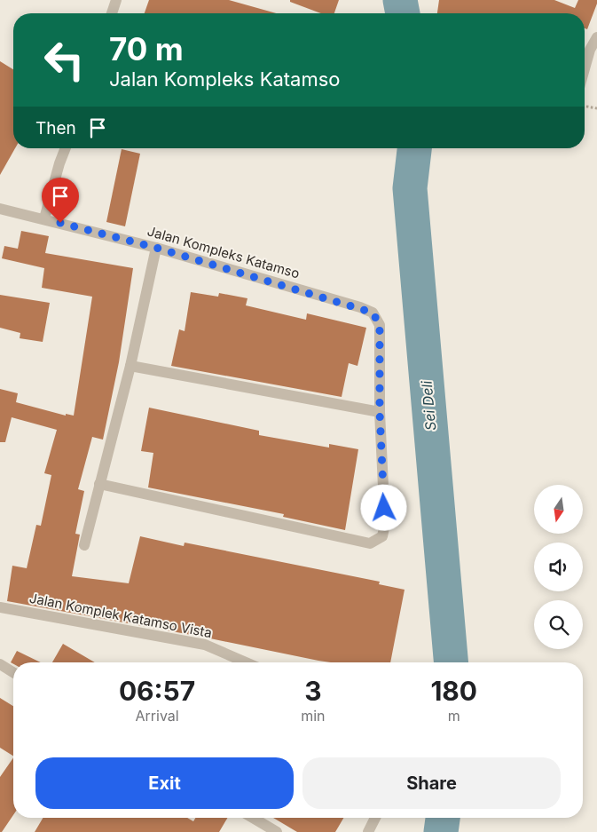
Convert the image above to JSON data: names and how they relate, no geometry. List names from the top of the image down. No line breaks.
{"streets":{"street":["Jalan Kompleks Katamso","Jalan Komplek Katamso Vista"]},"water":["Sei Deli"],"north":"bottom","page":{"turn":["70 m","Jalan Kompleks Katamso"],"then":"Then","eta":["06:57","Arrival","3","min","180","m"],"buttons":["Exit","Share"]}}
